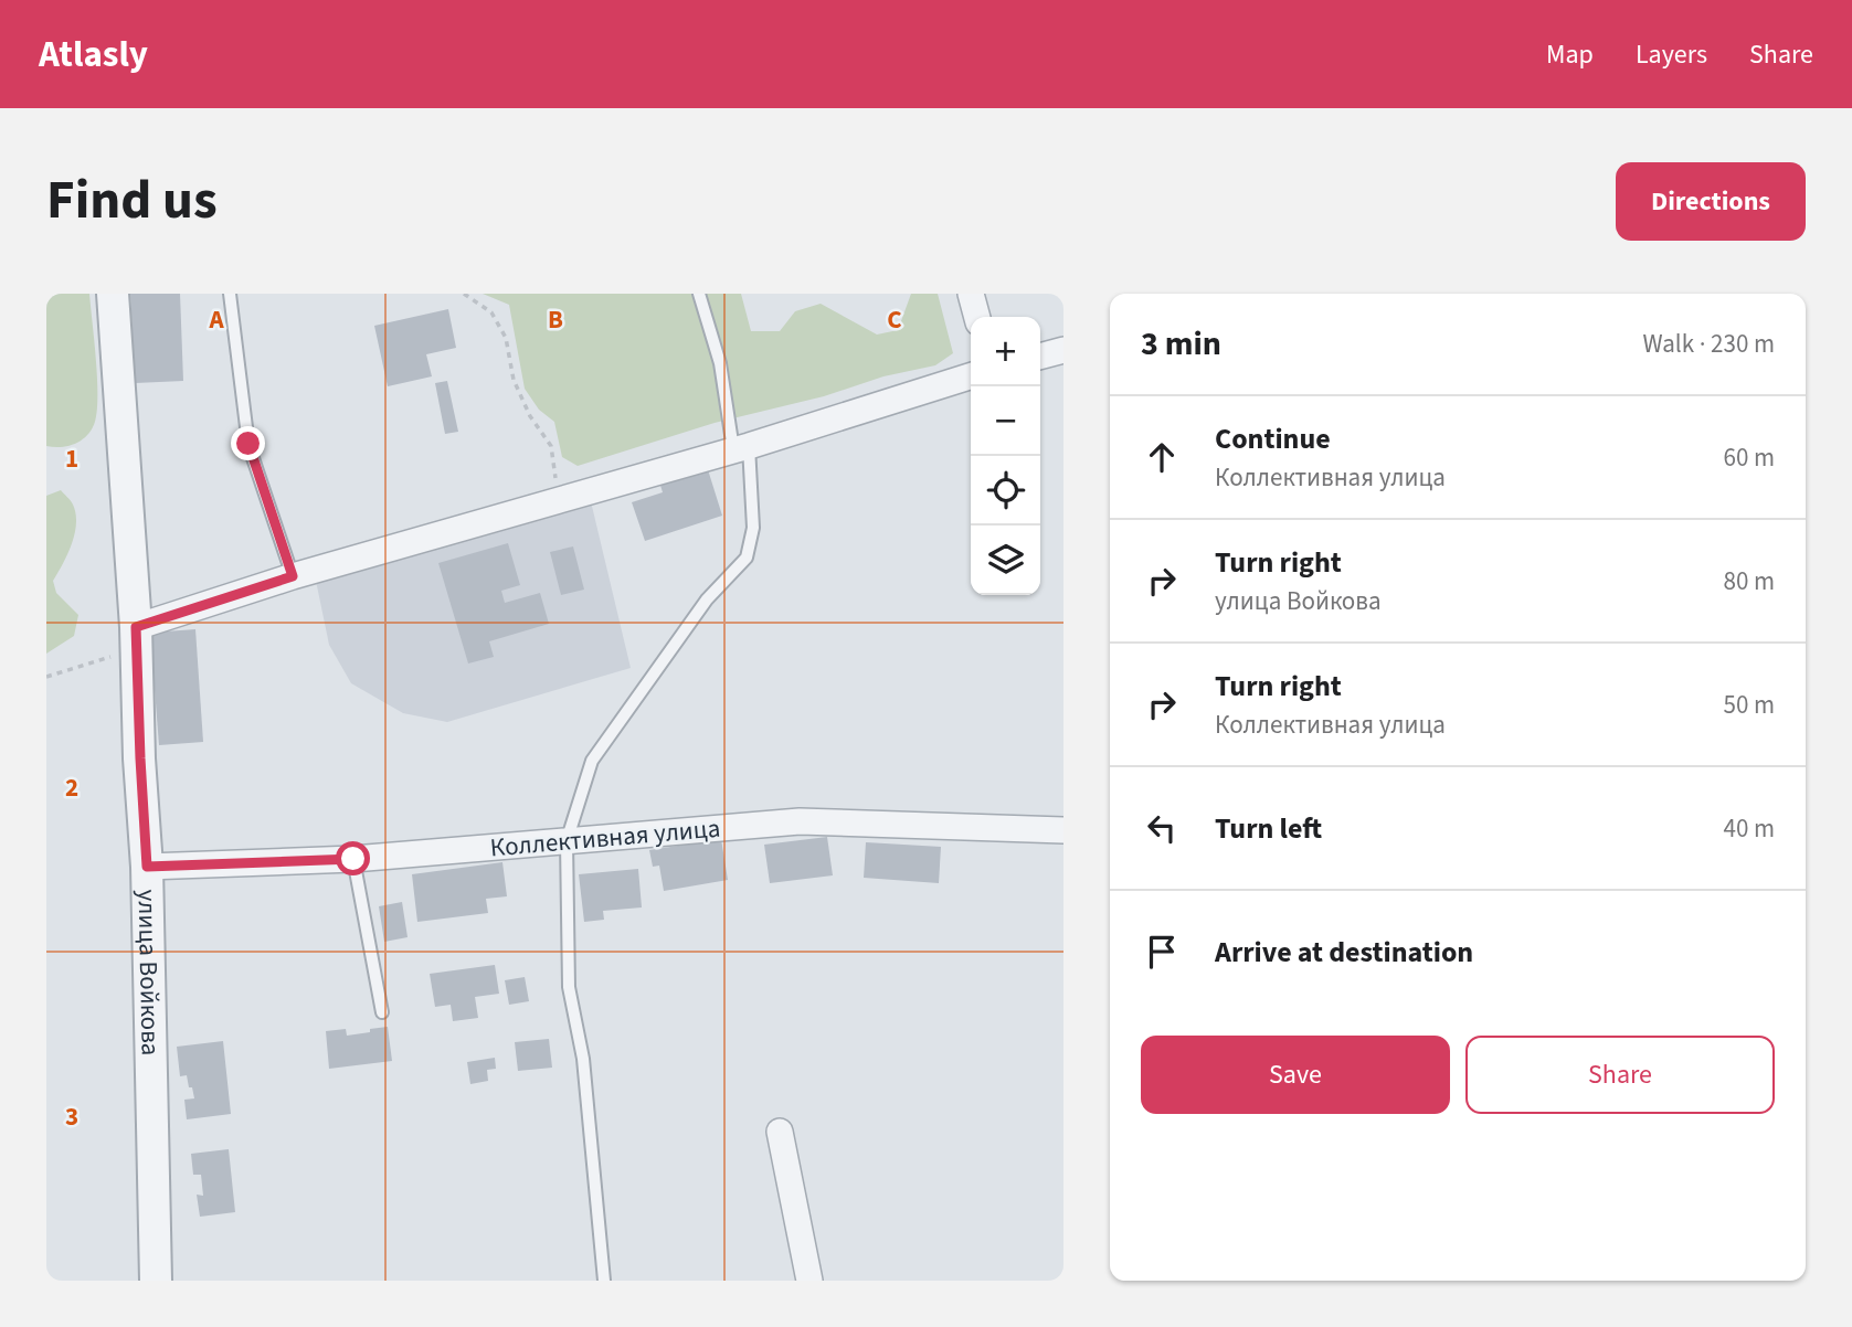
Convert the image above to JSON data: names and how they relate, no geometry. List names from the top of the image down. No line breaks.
{"streets":{"street":["Коллективная улица","улица Войкова"]},"crossings":[["Коллективная улица","улица Войкова"]],"page":{"header":"Atlasly","nav":["Map","Layers","Share"],"title":"Find us","buttons":["Directions",["Save","Share"]],"heading":["3 min","Walk · 230 m"],"map_buttons":["+","−"],"list":[["Continue","Коллективная улица","60 m"],["Turn right","улица Войкова","80 m"],["Turn right","Коллективная улица","50 m"],["Turn left","40 m"],"Arrive at destination"]},"grid":{"columns":["A","B","C"],"rows":["1","2","3"]}}
